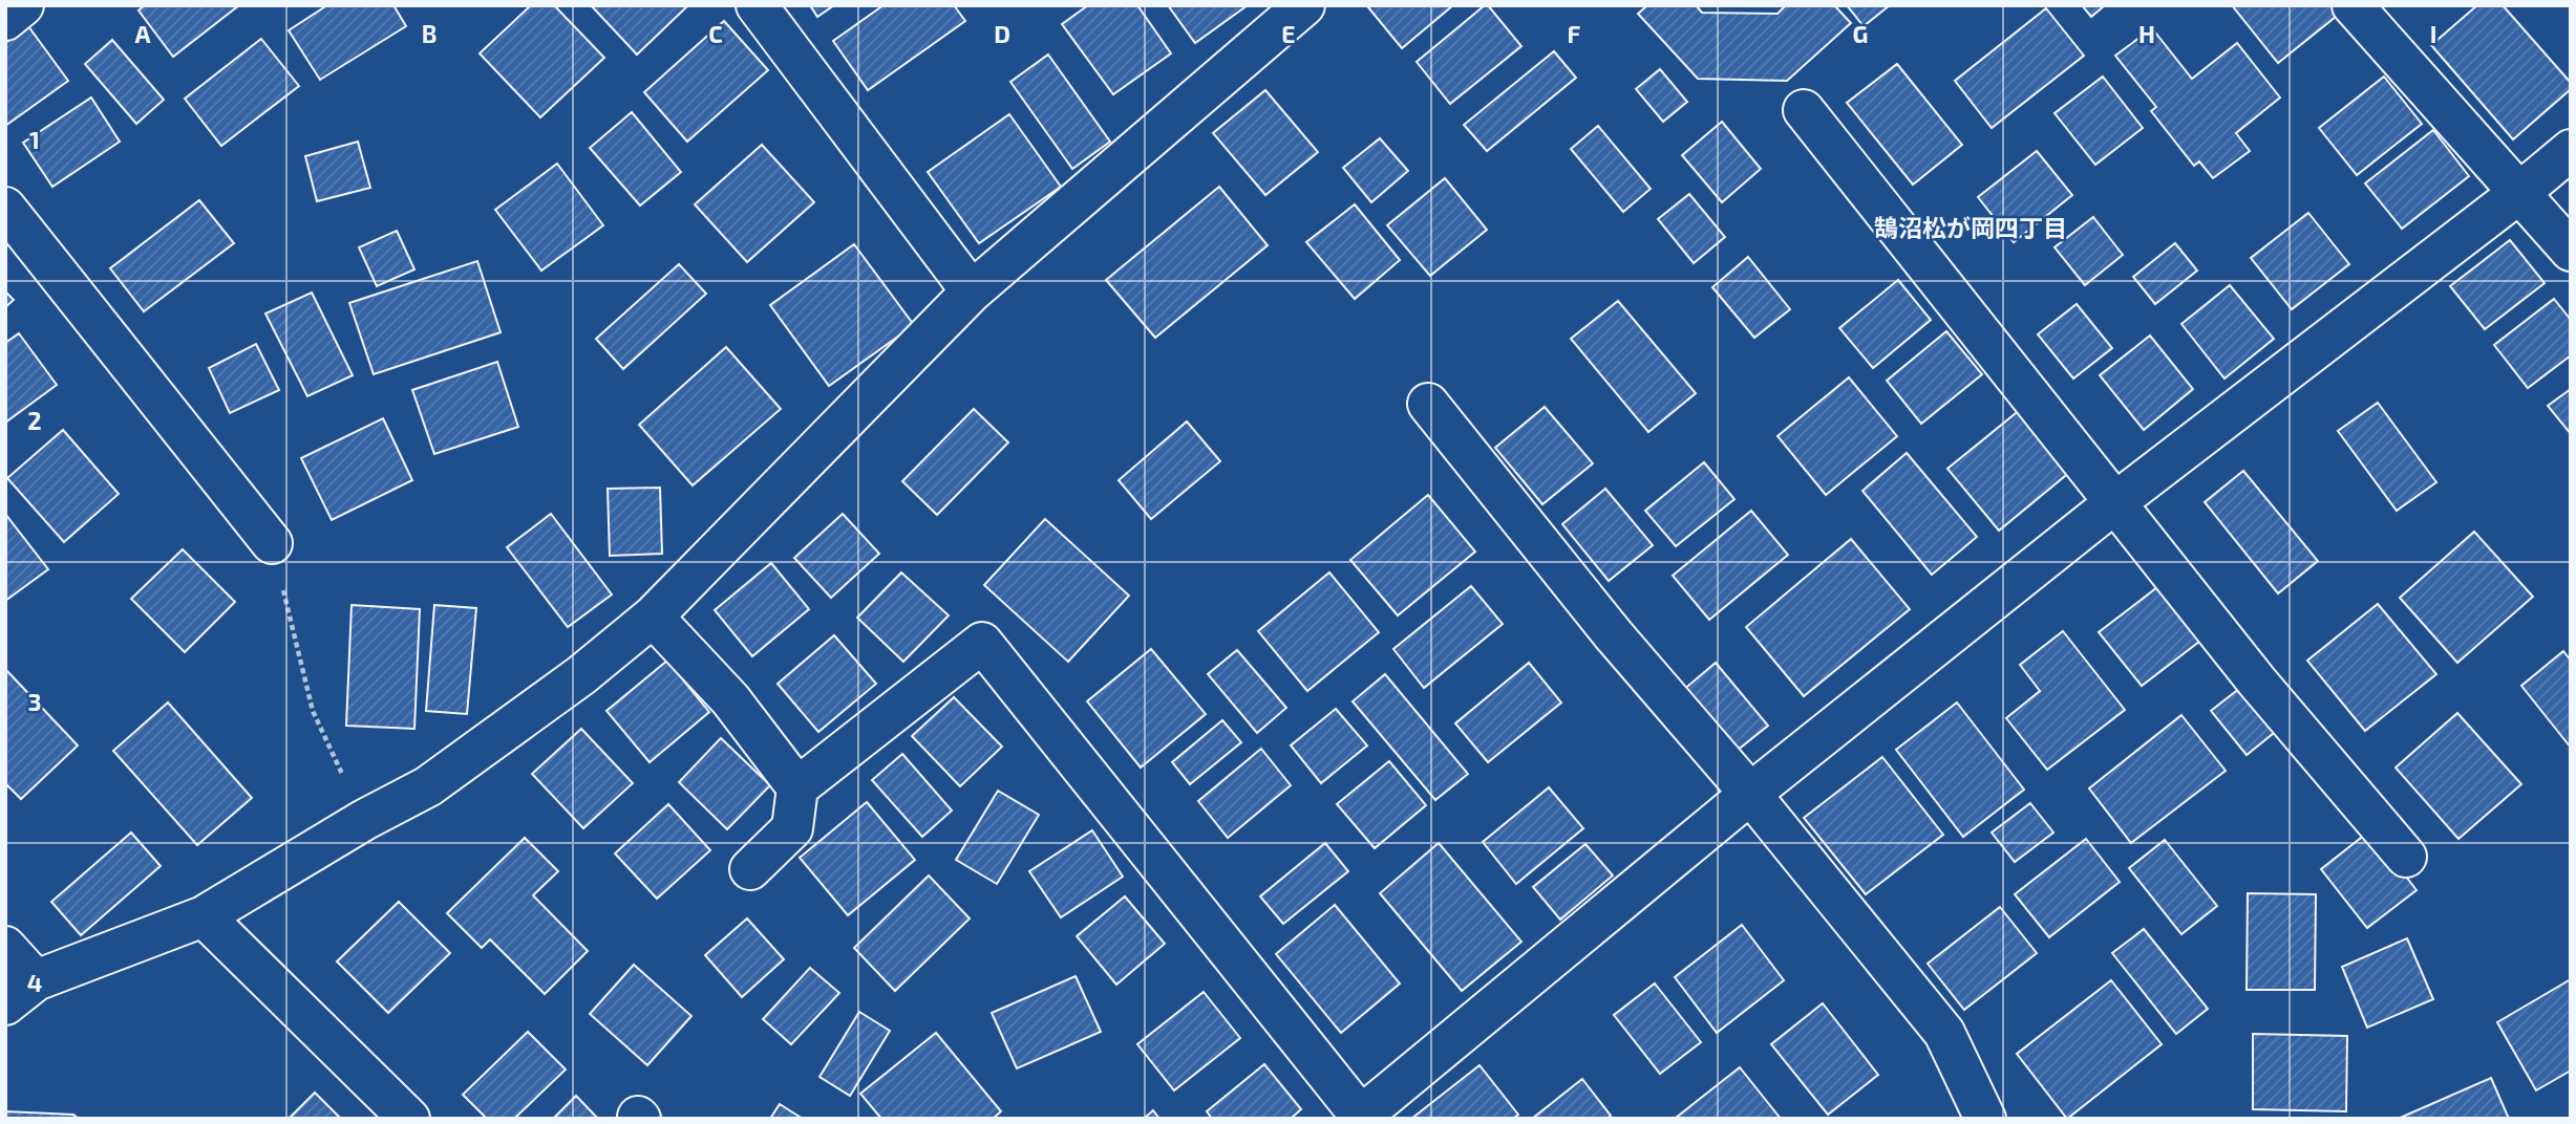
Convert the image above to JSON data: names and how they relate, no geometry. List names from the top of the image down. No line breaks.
{"districts":["鵠沼松が岡四丁目"],"grid":{"columns":["A","B","C","D","E","F","G","H","I"],"rows":["1","2","3","4"]}}
